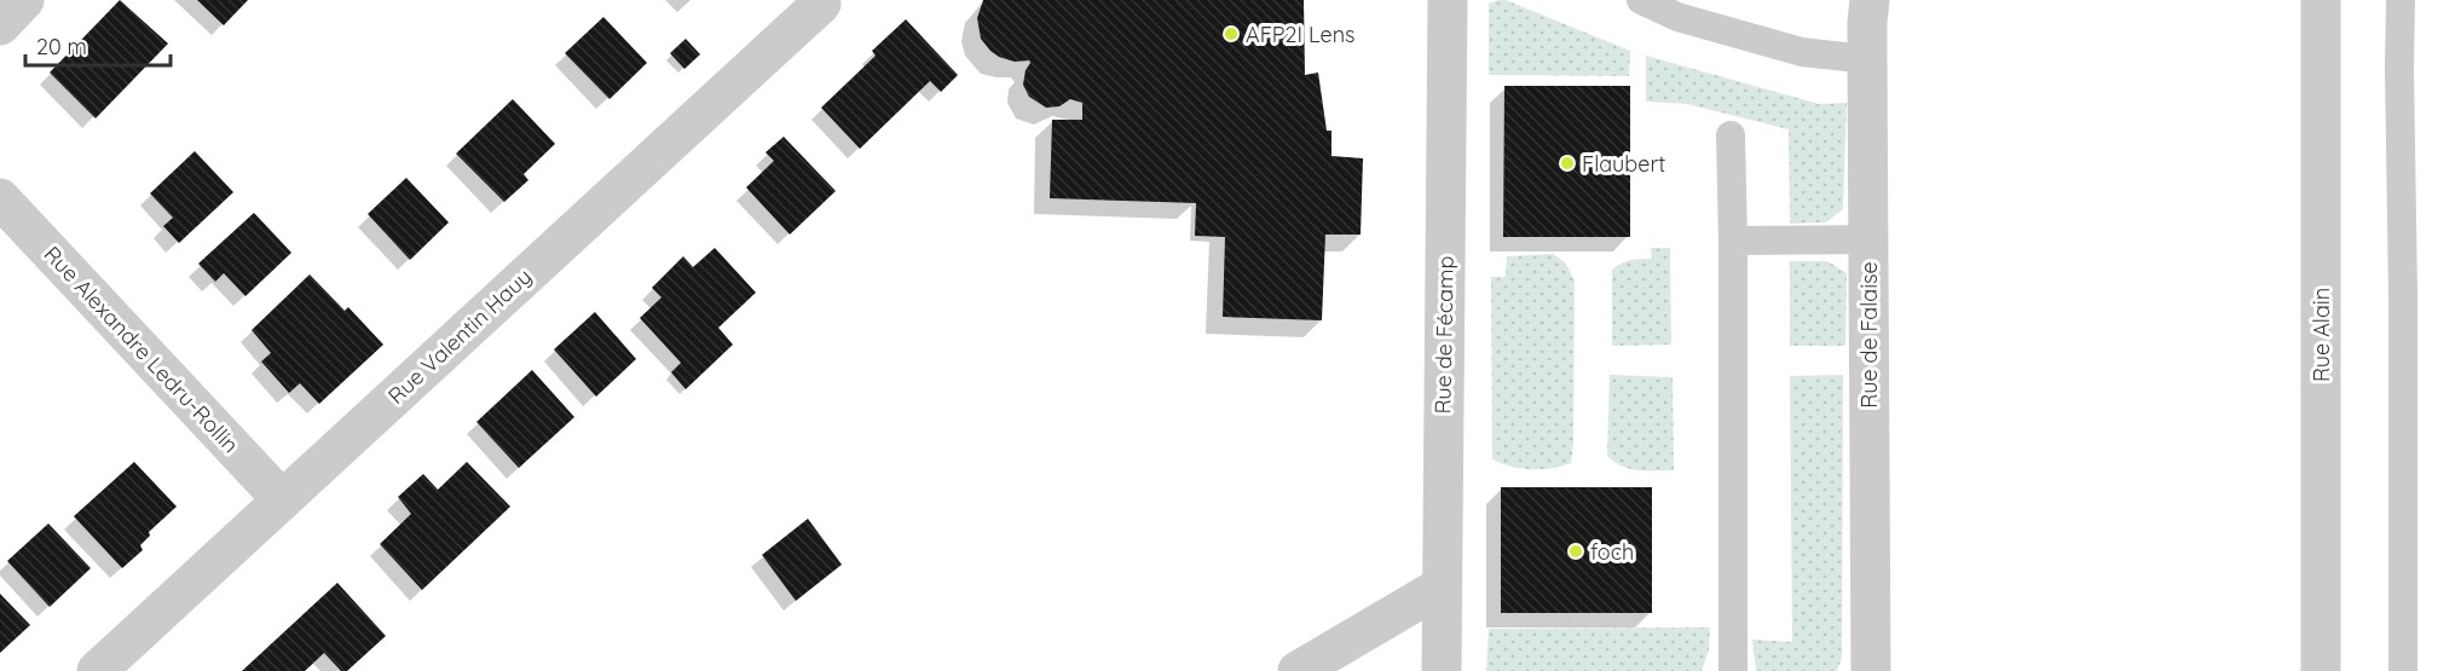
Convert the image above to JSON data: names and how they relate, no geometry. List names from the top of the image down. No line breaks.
{"streets":{"street":["Rue de Fécamp","Rue de Falaise","Rue Alain","Rue Valentin Hauy","Rue Alexandre Ledru-Rollin"]},"crossings":[["Rue Valentin Hauy","Rue Alexandre Ledru-Rollin"]],"places":["AFP2I Lens","Flaubert","foch"],"scale_bar":"20 m"}
